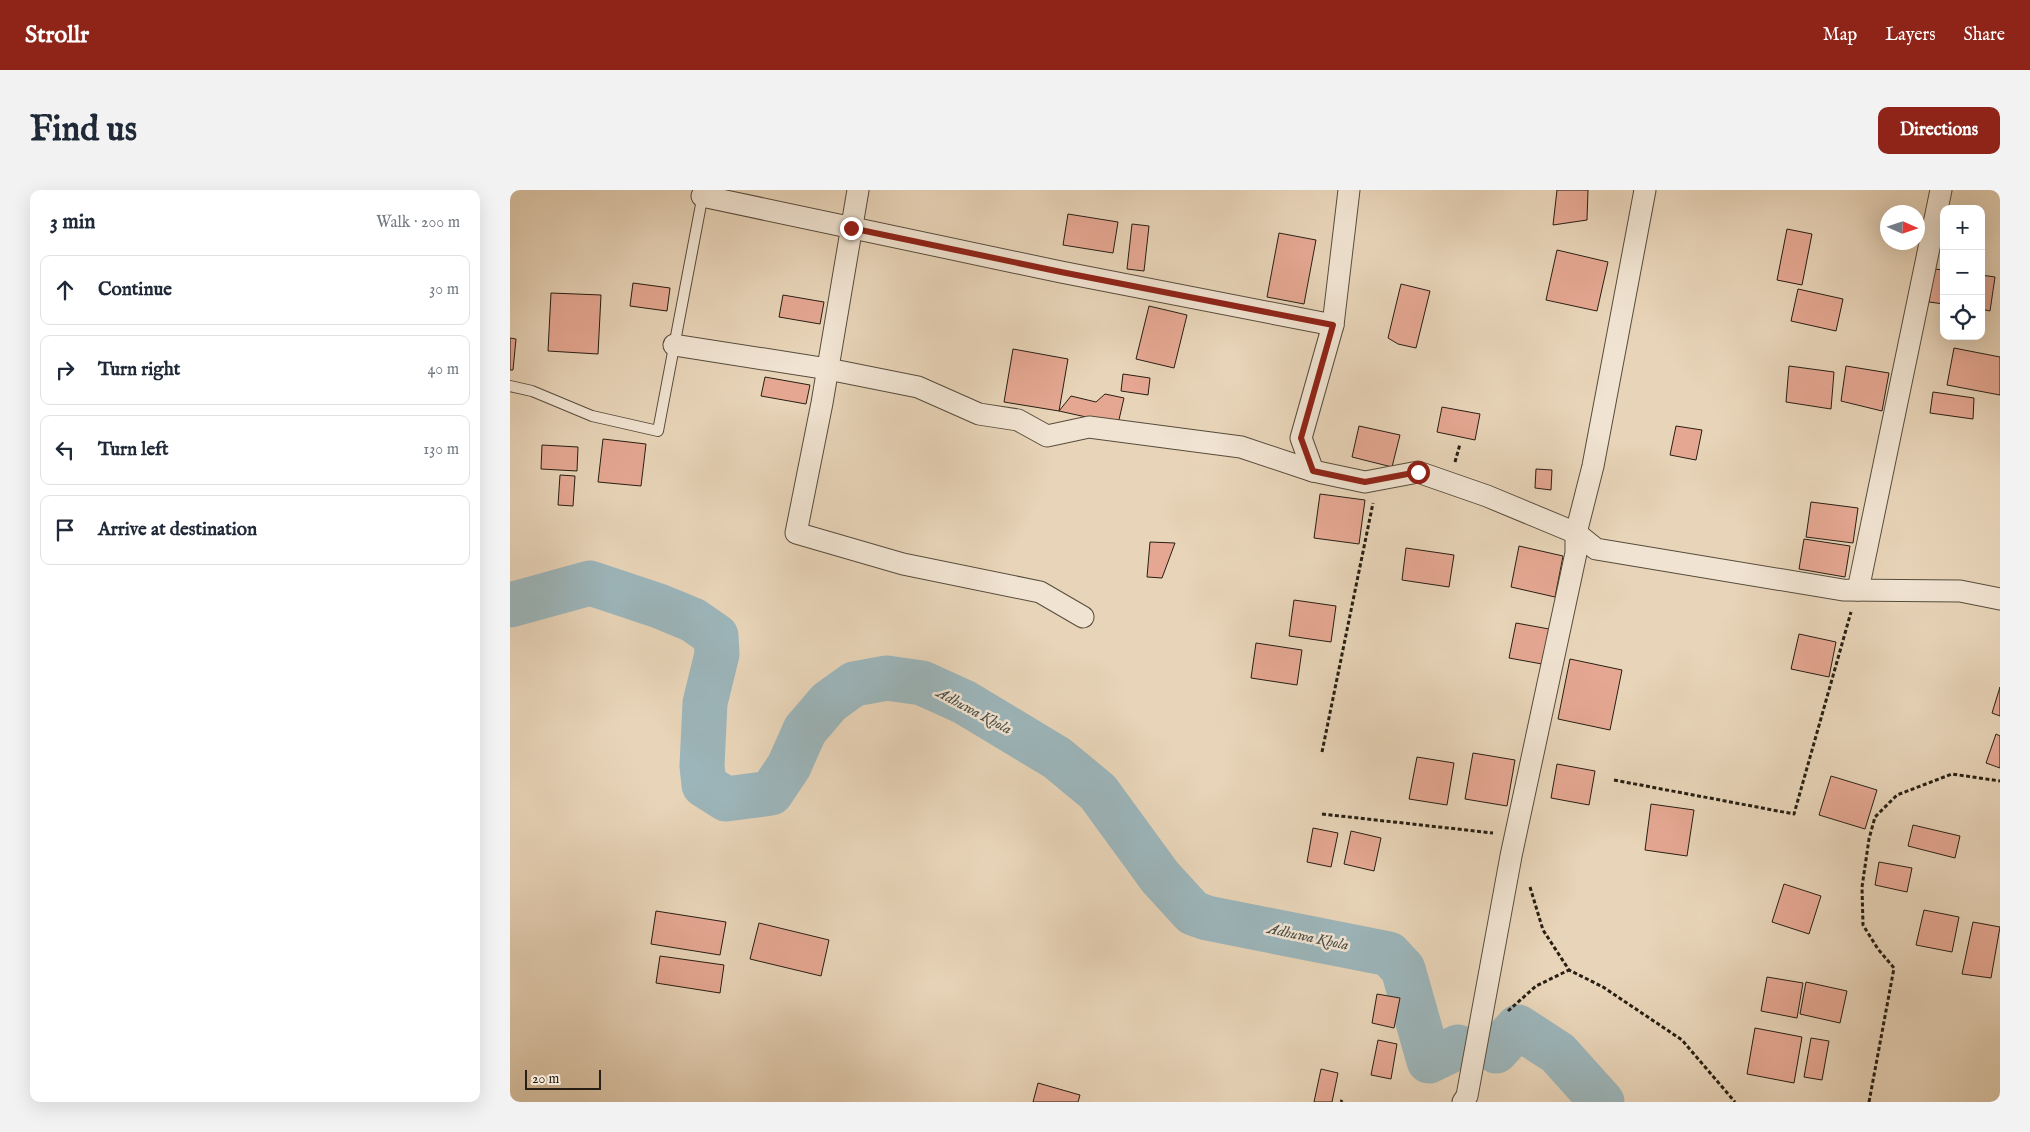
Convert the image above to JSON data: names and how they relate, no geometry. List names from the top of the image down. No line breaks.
{"water":["Adhuwa Khola"],"scale_bar":"20 m","north":"right","page":{"header":"Strollr","nav":["Map","Layers","Share"],"buttons":"Directions","title":"Find us","heading":["3 min","Walk · 200 m"],"map_buttons":["+","−"],"list":[["Continue","30 m"],["Turn right","40 m"],["Turn left","130 m"],"Arrive at destination"],"scale":"20 m"}}
